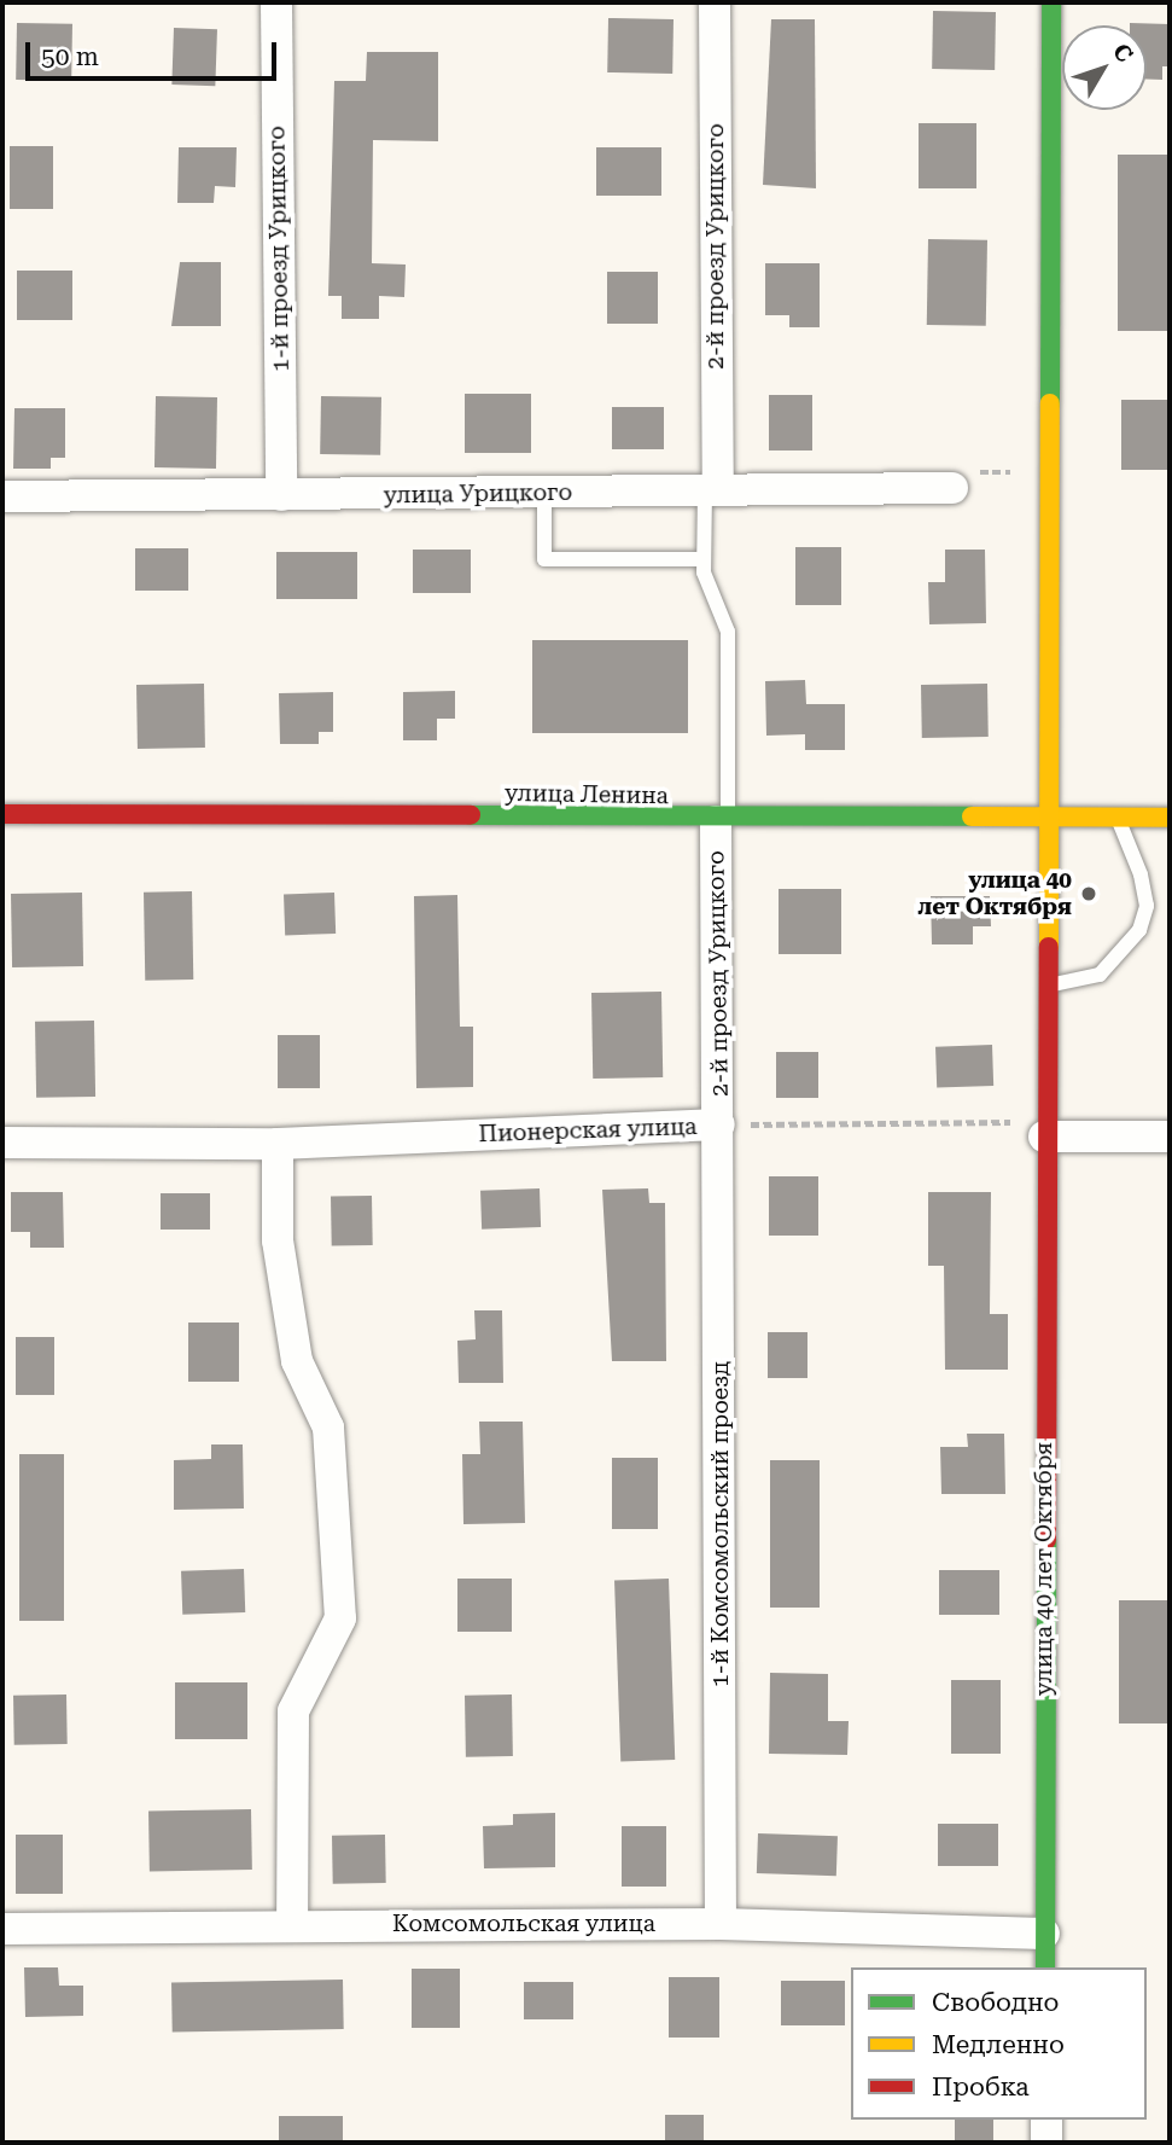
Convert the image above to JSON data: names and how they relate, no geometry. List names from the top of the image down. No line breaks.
{"streets":{"street":["2-й проезд Урицкого","1-й проезд Урицкого","улица Урицкого","улица Ленина","Пионерская улица","1-й Комсомольский проезд","улица 40 лет Октября","Комсомольская улица"]},"crossings":[["2-й проезд Урицкого","улица Урицкого"],["2-й проезд Урицкого","улица Ленина"],["2-й проезд Урицкого","Пионерская улица"],["2-й проезд Урицкого","1-й Комсомольский проезд"],["1-й проезд Урицкого","улица Урицкого"],["улица Ленина","улица 40 лет Октября"],["Пионерская улица","1-й Комсомольский проезд"],["Пионерская улица","улица 40 лет Октября"],["1-й Комсомольский проезд","Комсомольская улица"],["улица 40 лет Октября","Комсомольская улица"]],"places":["улица 40 лет Октября"],"legend":["Свободно","Медленно","Пробка"],"scale_bar":"50 m","north":"top right"}
